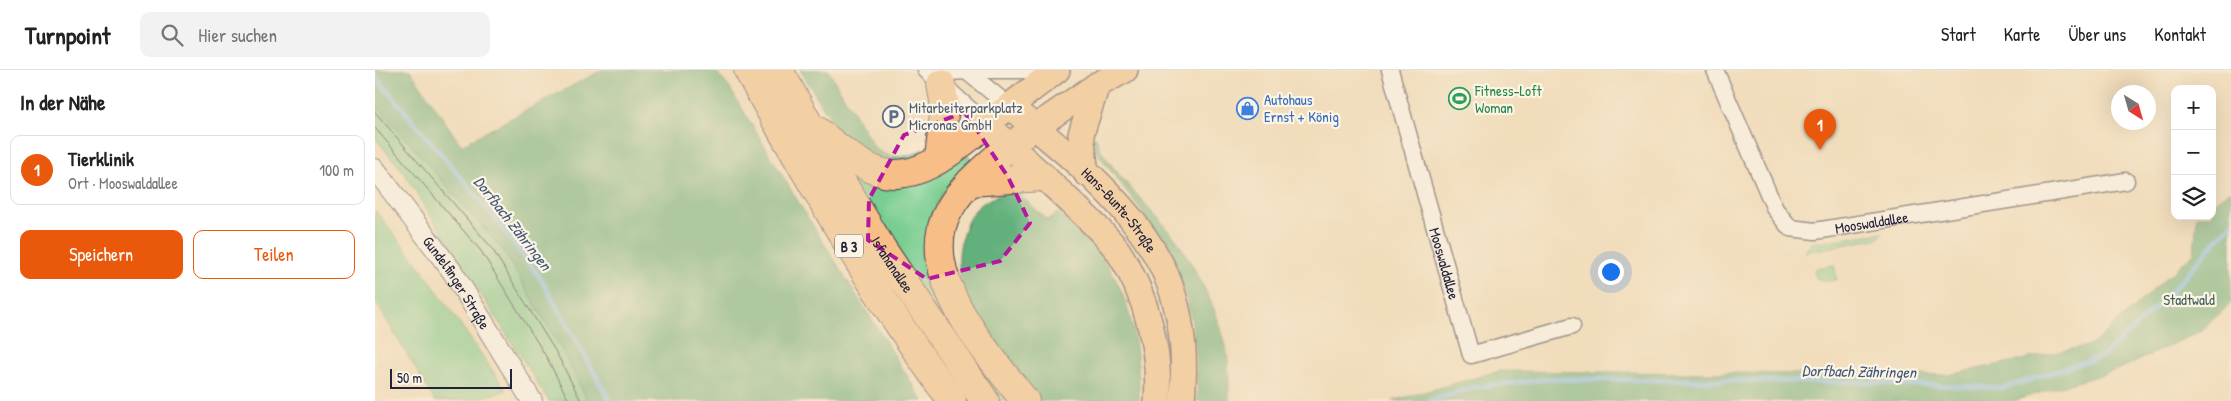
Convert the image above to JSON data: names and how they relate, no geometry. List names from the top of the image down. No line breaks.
{"streets":{"highway":["B 3","Isfahanallee"],"main road":["Hans-Bunte-Straße"],"street":["Mooswaldallee","Gundelfinger Straße"]},"water":["Dorfbach Zähringen"],"parks":["Stadtwald"],"places":{"sports":["Fitness-Loft Woman"],"shop":["Autohaus Ernst + König"],"parking":["Mitarbeiterparkplatz Micronas GmbH"]},"scale_bar":"50 m","north":"bottom right","page":{"header":"Turnpoint","search":"Hier suchen","nav":["Start","Karte","Über uns","Kontakt"],"heading":"In der Nähe","map_buttons":["+","−"],"pins":"1","list":[{"mark":"1","name":"Tierklinik","note":"Ort · Mooswaldallee","value":"100 m"}],"buttons":["Speichern","Teilen"],"scale":"50 m"}}
